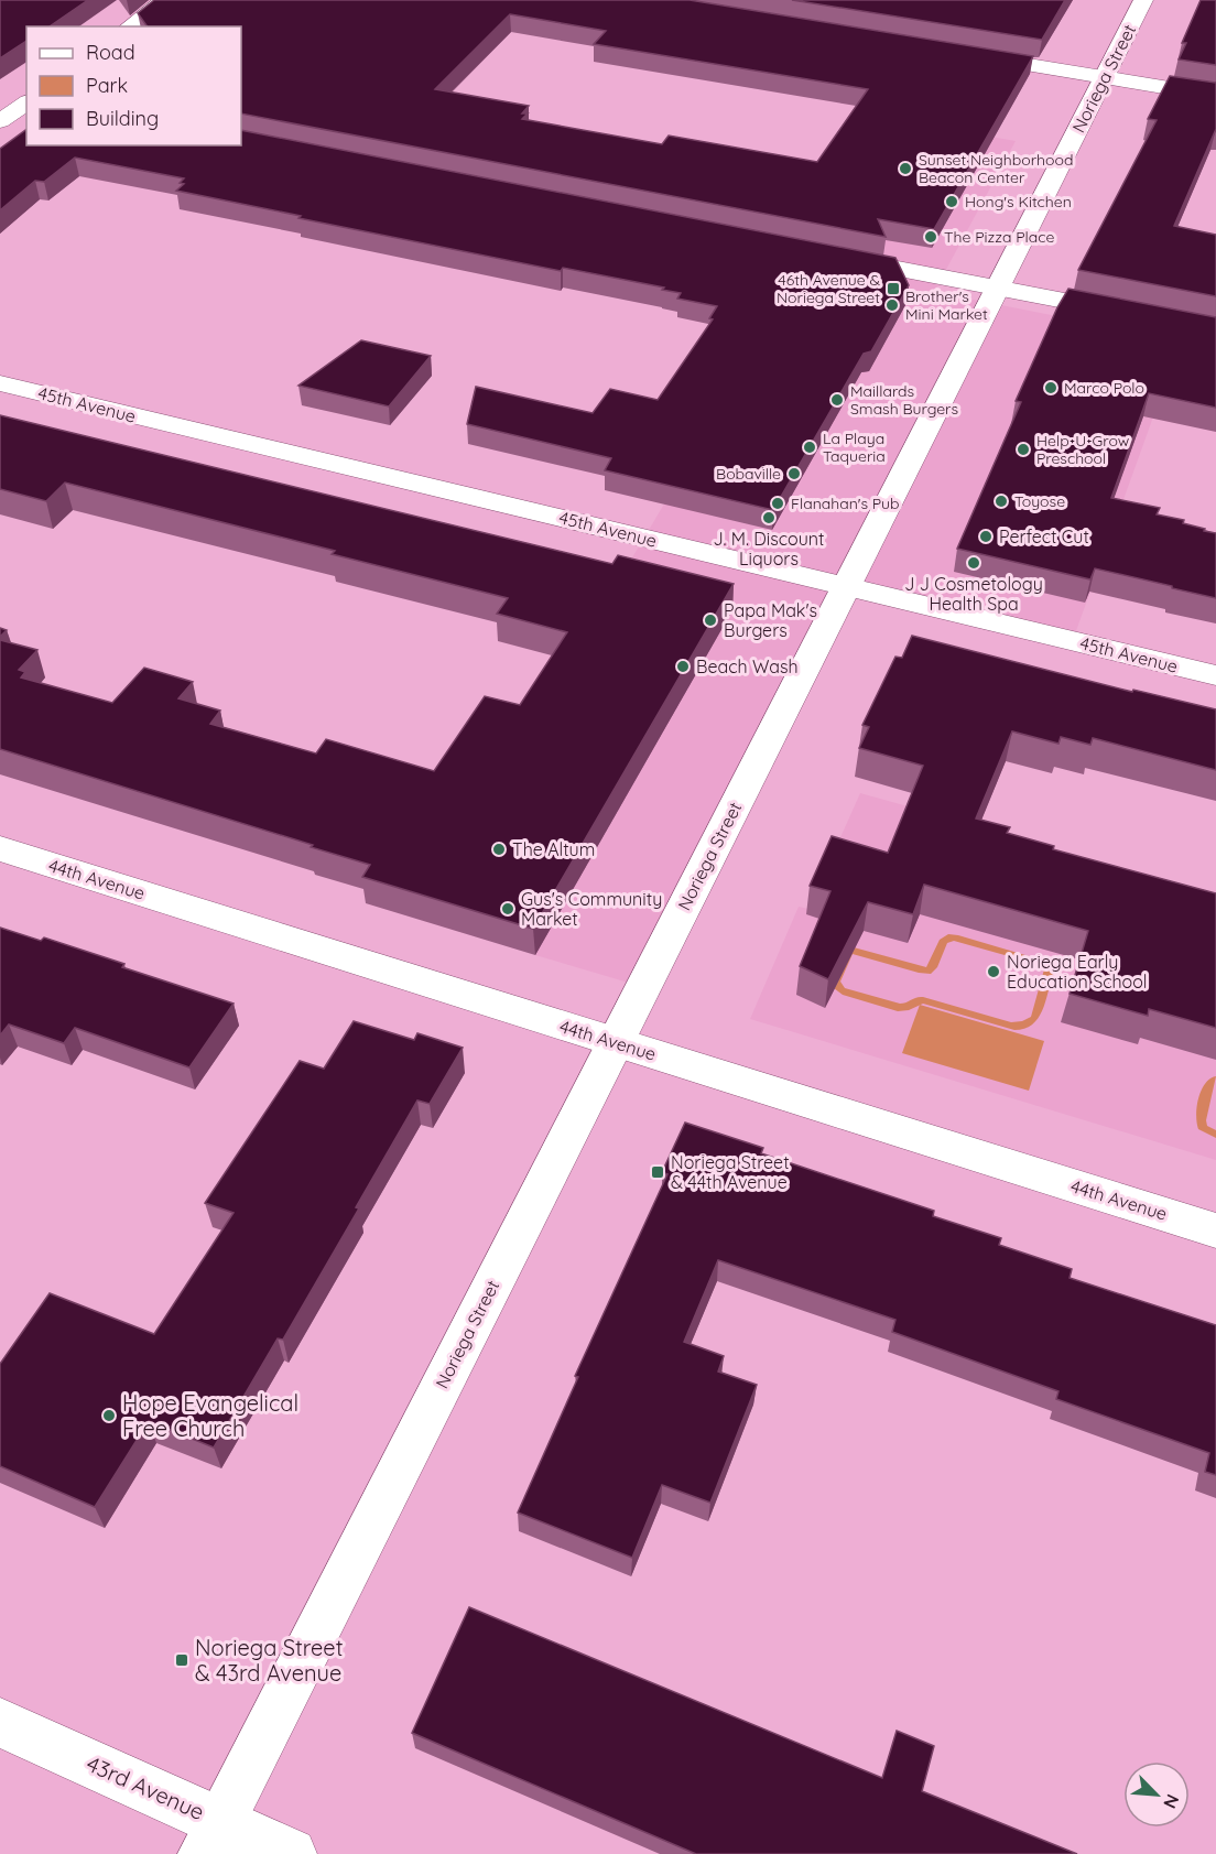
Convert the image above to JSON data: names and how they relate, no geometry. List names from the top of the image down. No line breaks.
{"streets":{"street":["Noriega Street","45th Avenue","44th Avenue","43rd Avenue"]},"crossings":[["Noriega Street","45th Avenue"],["Noriega Street","44th Avenue"],["Noriega Street","43rd Avenue"]],"places":{"other":["Sunset Neighborhood Beacon Center","Hong's Kitchen","The Pizza Place","Brother's Mini Market","Marco Polo","Maillards Smash Burgers","La Playa Taqueria","Help-U-Grow Preschool","Bobaville","Toyose","Flanahan's Pub","J. M. Discount Liquors","Perfect Cut","J J Cosmetology Health Spa","Papa Mak's Burgers","Beach Wash","The Altum","Gus's Community Market","Noriega Early Education School","Hope Evangelical Free Church"],"transit":["46th Avenue & Noriega Street","Noriega Street & 44th Avenue","Noriega Street & 43rd Avenue"]},"legend":["Road","Park","Building"],"north":"bottom right"}
